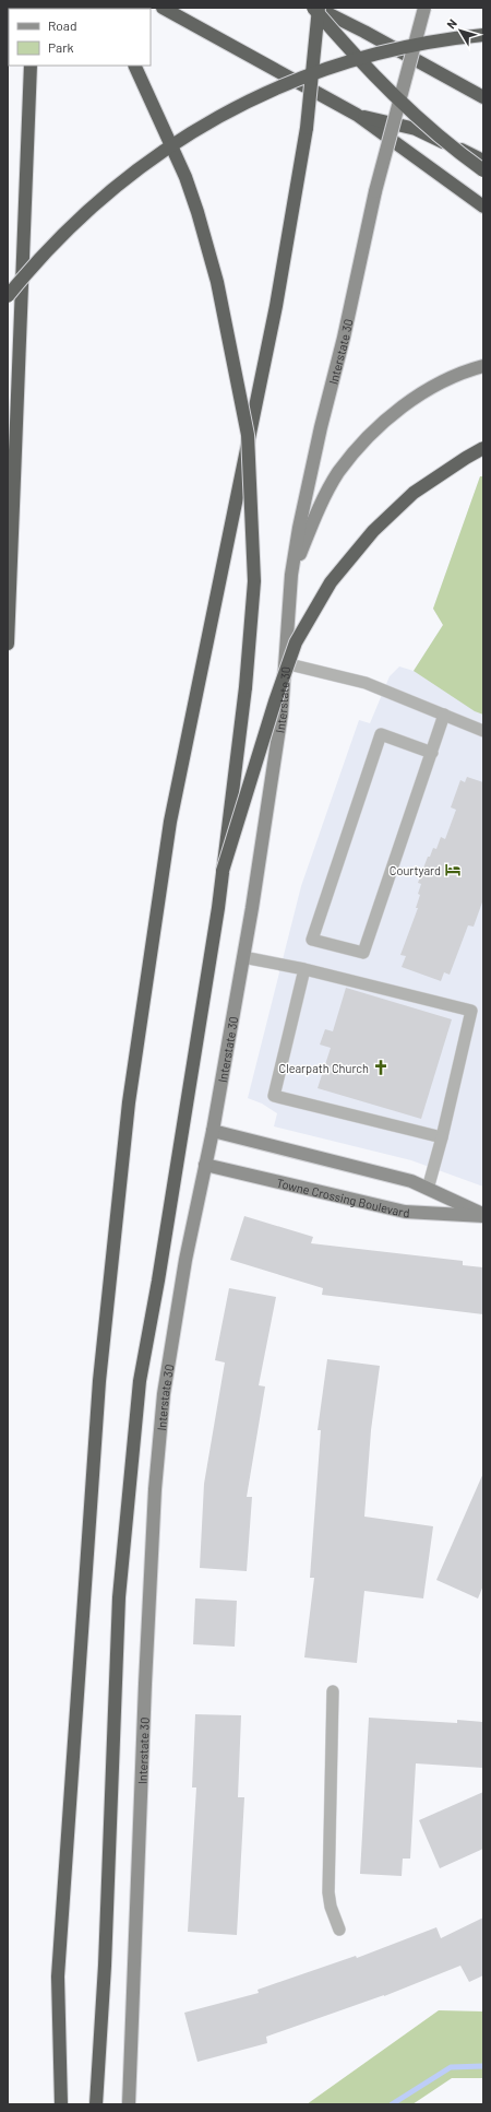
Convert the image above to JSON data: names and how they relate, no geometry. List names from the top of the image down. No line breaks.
{"streets":{"main road":["Interstate 30","Towne Crossing Boulevard"]},"crossings":[["Interstate 30","Towne Crossing Boulevard"]],"places":{"hotel":["Courtyard"],"church":["Clearpath Church"]},"legend":["Road","Park"],"north":"top left"}
